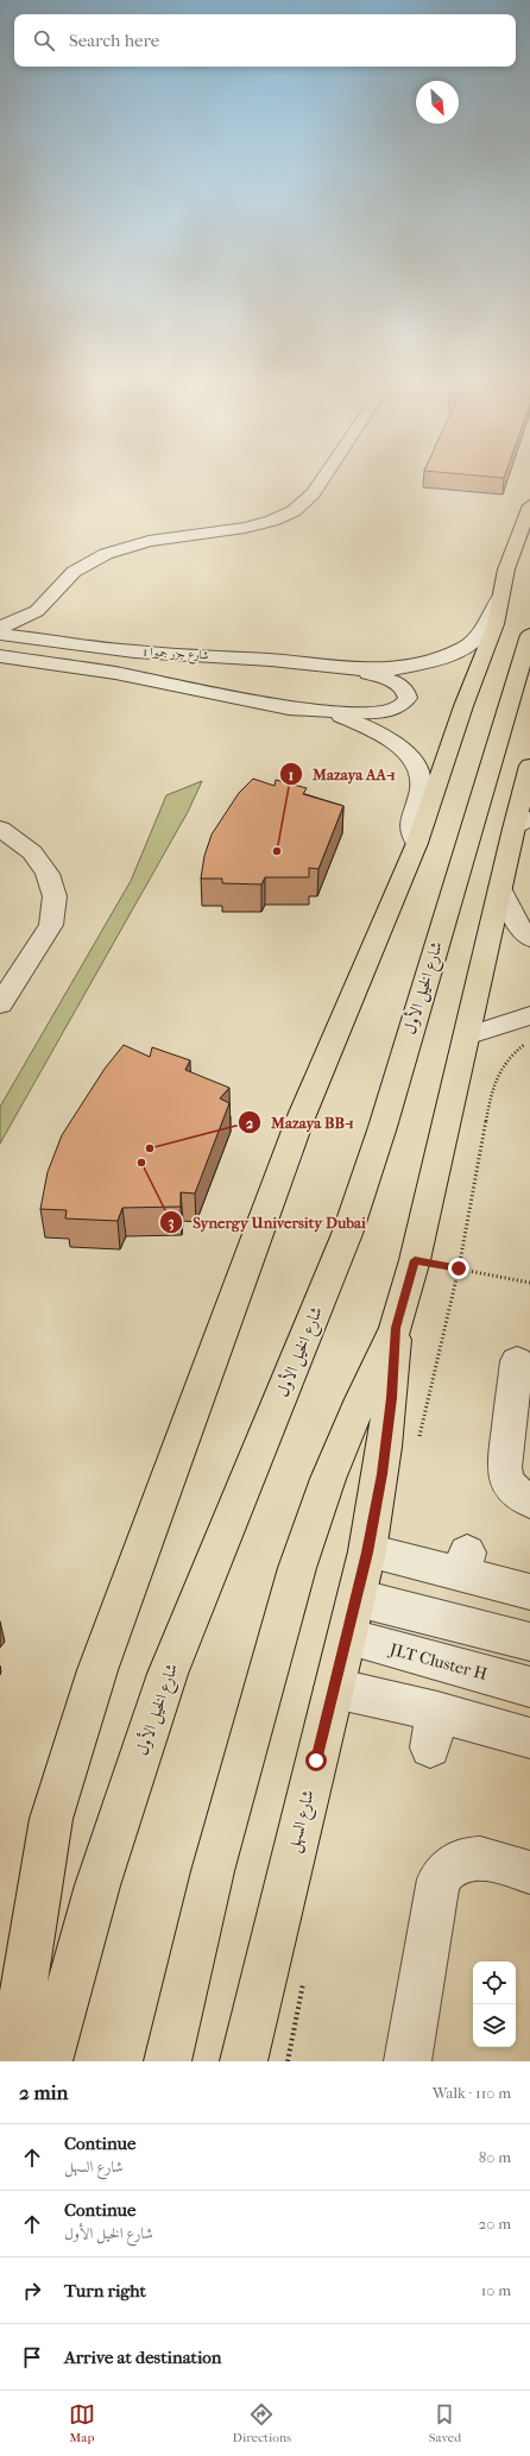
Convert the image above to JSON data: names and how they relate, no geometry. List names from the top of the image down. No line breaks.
{"streets":{"main road":["شارع الخيل الأول","شارع السهل"],"street":["شارع جزر جميرا 1","JLT Cluster H"]},"crossings":[["JLT Cluster H","شارع السهل"]],"places":["Mazaya AA-1","Mazaya BB-1","Synergy University Dubai"],"north":"bottom right","page":{"search":"Search here","heading":["2 min","Walk · 110 m"],"list":[["Continue","شارع السهل","80 m"],["Continue","شارع الخيل الأول","20 m"],["Turn right","10 m"],"Arrive at destination"],"nav":["Map","Directions","Saved"]}}
